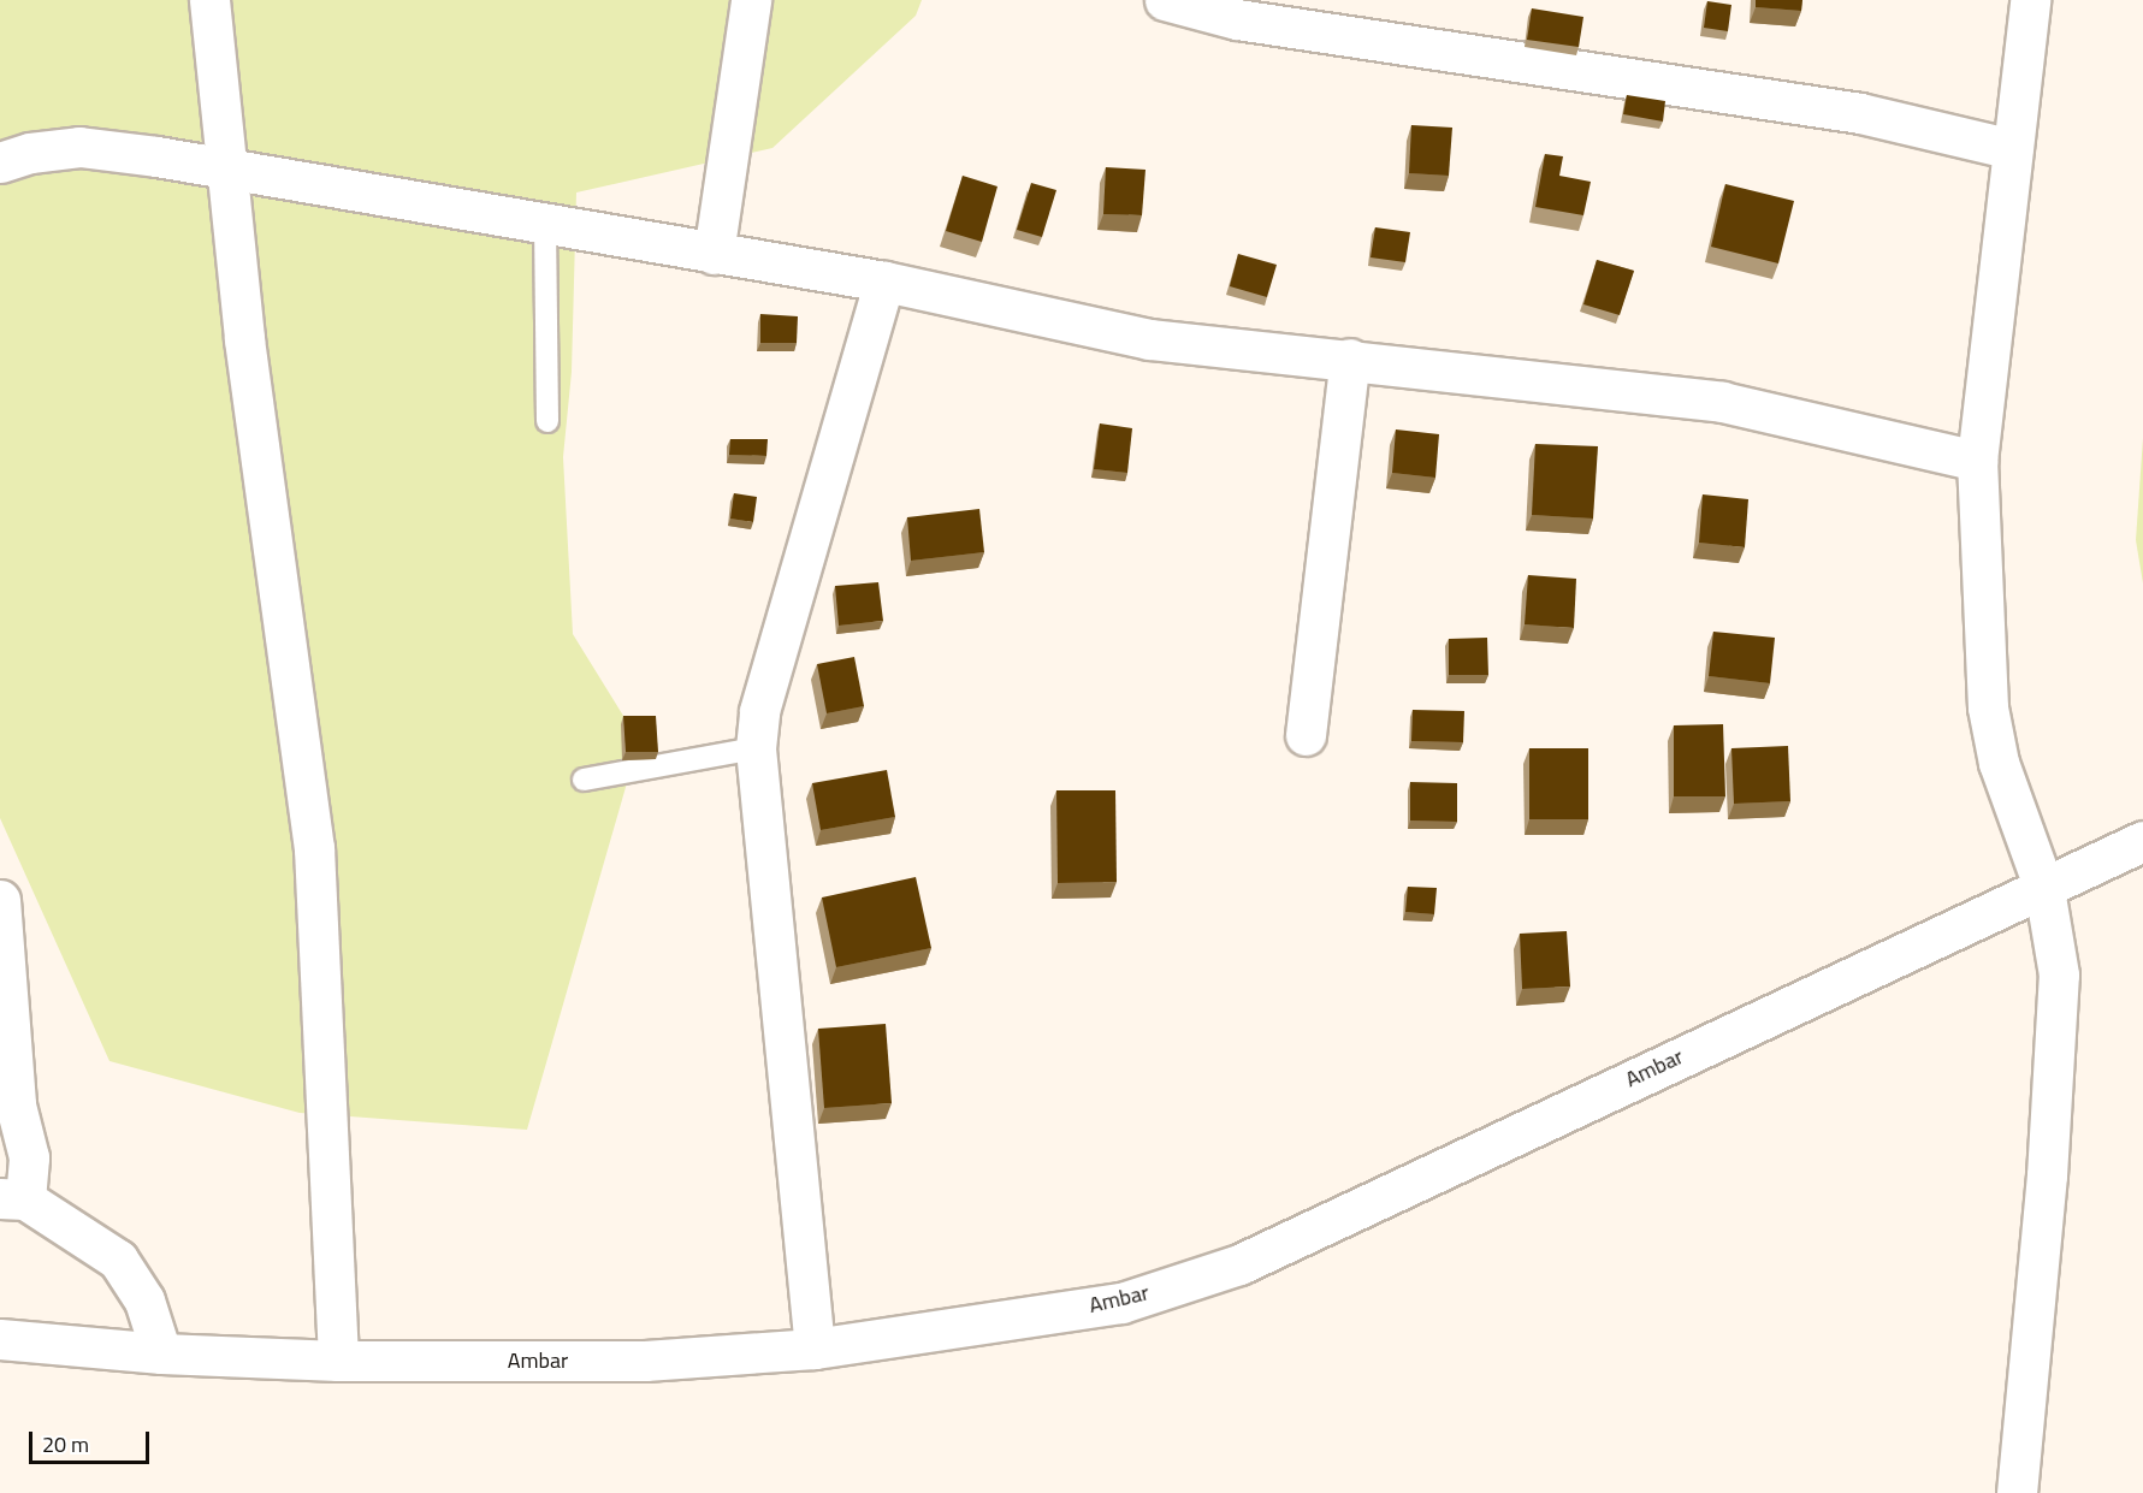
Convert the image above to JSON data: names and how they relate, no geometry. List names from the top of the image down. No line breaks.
{"streets":{"street":["Ambar"]},"scale_bar":"20 m"}
